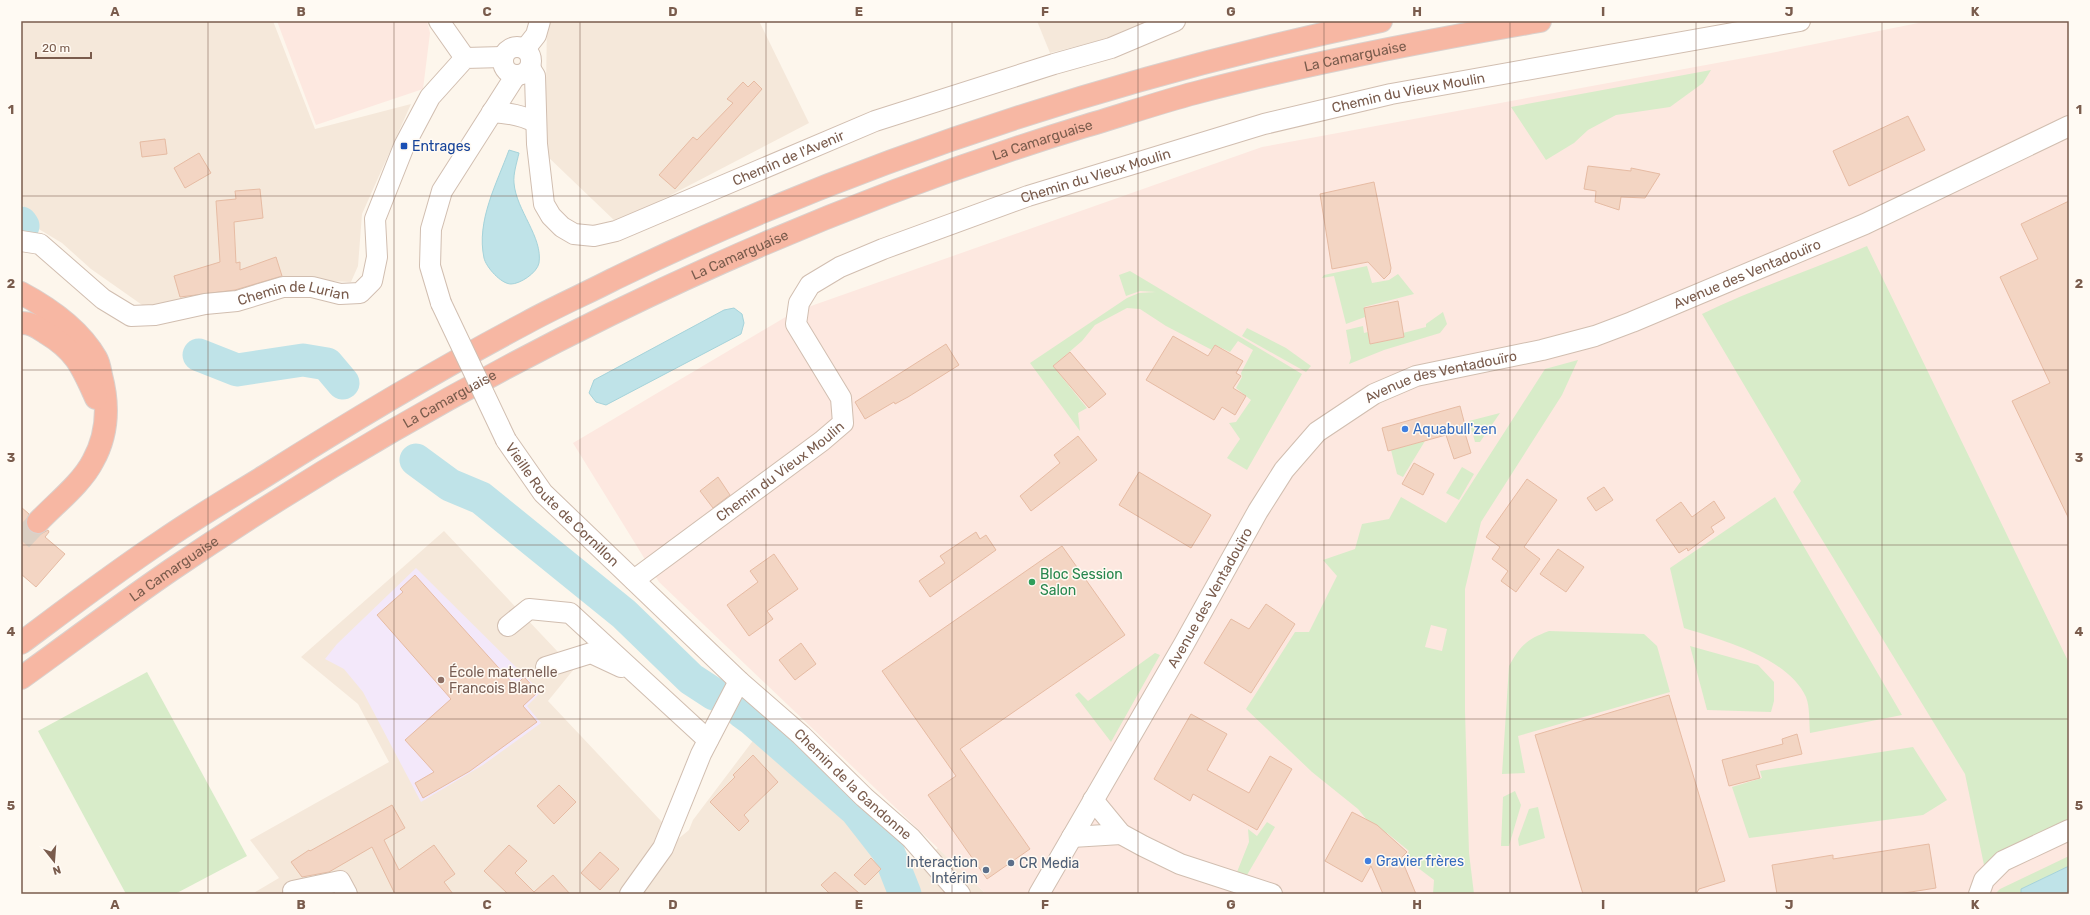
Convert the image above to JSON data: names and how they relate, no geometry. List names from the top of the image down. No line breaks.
{"streets":{"highway":["La Camarguaise"],"street":["Chemin du Vieux Moulin","Chemin de l'Avenir","Avenue des Ventadouïro","Chemin de Lurian","Vieille Route de Cornillon","Chemin de la Gandonne"]},"crossings":[["Chemin du Vieux Moulin","Vieille Route de Cornillon"],["Chemin de l'Avenir","Vieille Route de Cornillon"],["Vieille Route de Cornillon","Chemin de la Gandonne"]],"places":{"transit":["Entrages"],"other":["Aquabull'zen","Bloc Session Salon","École maternelle Francois Blanc","Gravier frères","CR Media","Interaction Intérim"]},"scale_bar":"20 m","north":"bottom","grid":{"columns":["A","B","C","D","E","F","G","H","I","J","K"],"rows":["1","2","3","4","5"]}}
